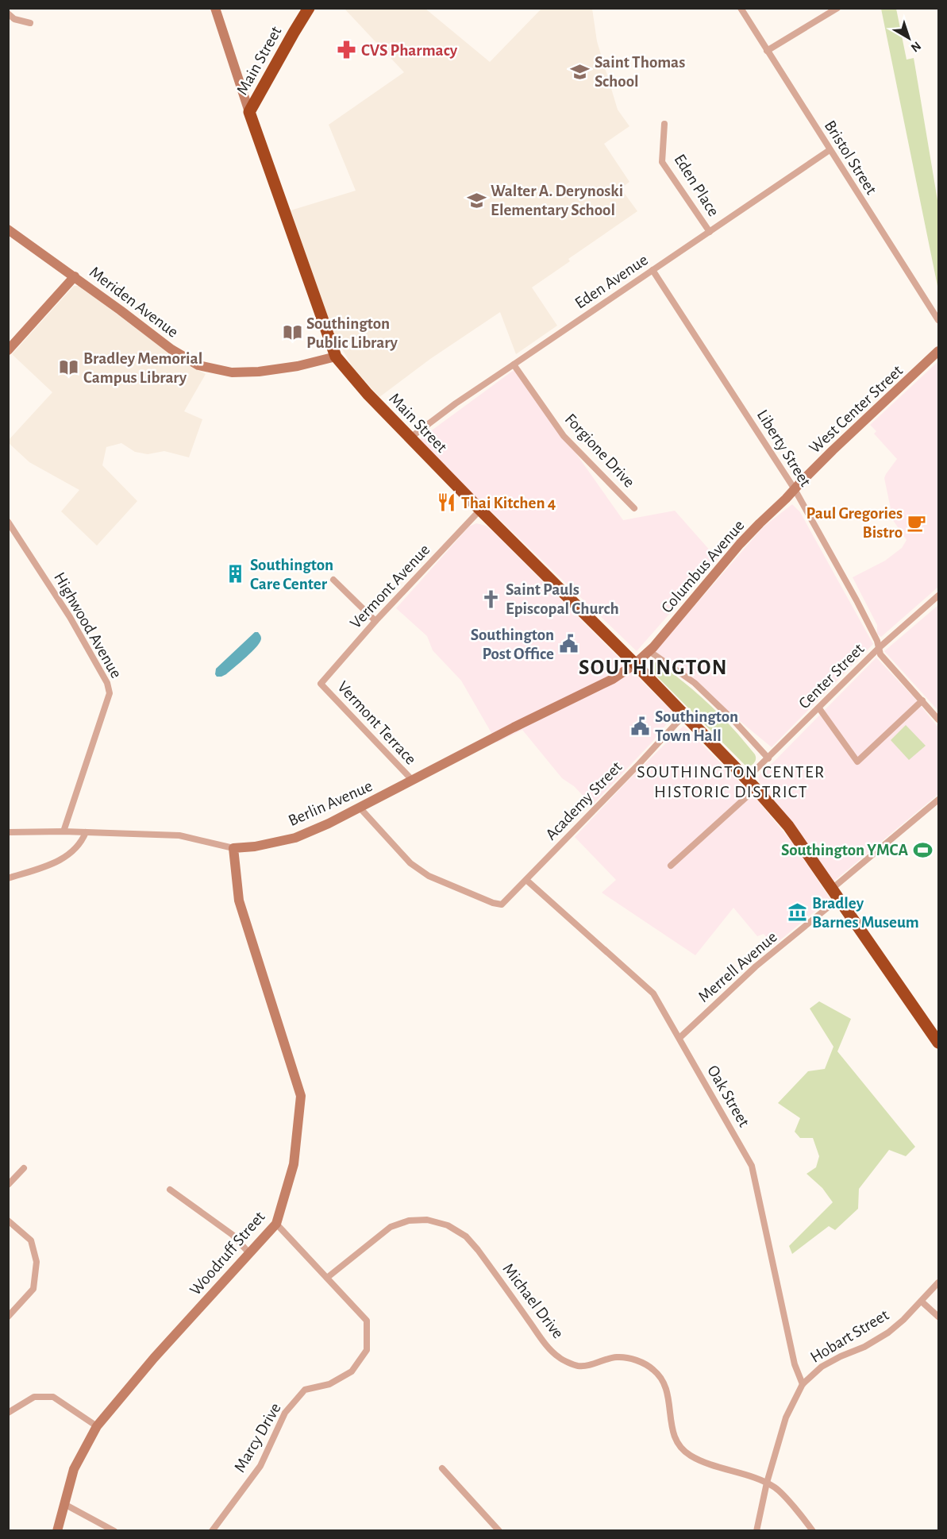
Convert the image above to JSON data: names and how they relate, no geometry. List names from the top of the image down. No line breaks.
{"streets":{"highway":["Main Street"],"street":["Bristol Street","Eden Place","Eden Avenue","Meriden Avenue","West Center Street","Liberty Street","Forgione Drive","Columbus Avenue","Vermont Avenue","Highwood Avenue","Center Street","Vermont Terrace","Academy Street","Berlin Avenue","Merrell Avenue","Oak Street","Woodruff Street","Michael Drive","Hobart Street","Marcy Drive"]},"crossings":[["Main Street","Eden Avenue"],["Main Street","Meriden Avenue"],["Main Street","Columbus Avenue"],["Main Street","Vermont Avenue"],["Main Street","Center Street"],["Main Street","Academy Street"],["Main Street","Berlin Avenue"],["Main Street","Merrell Avenue"],["Bristol Street","Eden Avenue"],["Eden Place","Eden Avenue"],["Eden Avenue","Liberty Street"],["Eden Avenue","Forgione Drive"],["West Center Street","Liberty Street"],["West Center Street","Columbus Avenue"],["Liberty Street","Columbus Avenue"],["Liberty Street","Center Street"],["Columbus Avenue","Berlin Avenue"],["Vermont Avenue","Vermont Terrace"],["Highwood Avenue","Berlin Avenue"],["Vermont Terrace","Berlin Avenue"],["Academy Street","Berlin Avenue"],["Academy Street","Oak Street"],["Berlin Avenue","Woodruff Street"],["Merrell Avenue","Oak Street"],["Oak Street","Hobart Street"],["Woodruff Street","Marcy Drive"],["Michael Drive","Hobart Street"],["Michael Drive","Marcy Drive"]],"districts":["SOUTHINGTON","SOUTHINGTON CENTER HISTORIC DISTRICT"],"places":{"pharmacy":["CVS Pharmacy"],"school or university":["Saint Thomas School","Walter A. Derynoski Elementary School"],"library":["Southington Public Library","Bradley Memorial Campus Library"],"restaurant":["Thai Kitchen 4"],"cafe":["Paul Gregories Bistro"],"building":["Southington Care Center"],"church":["Saint Pauls Episcopal Church"],"public building":["Southington Post Office","Southington Town Hall"],"sports":["Southington YMCA"],"museum":["Bradley Barnes Museum"]},"north":"bottom right"}
